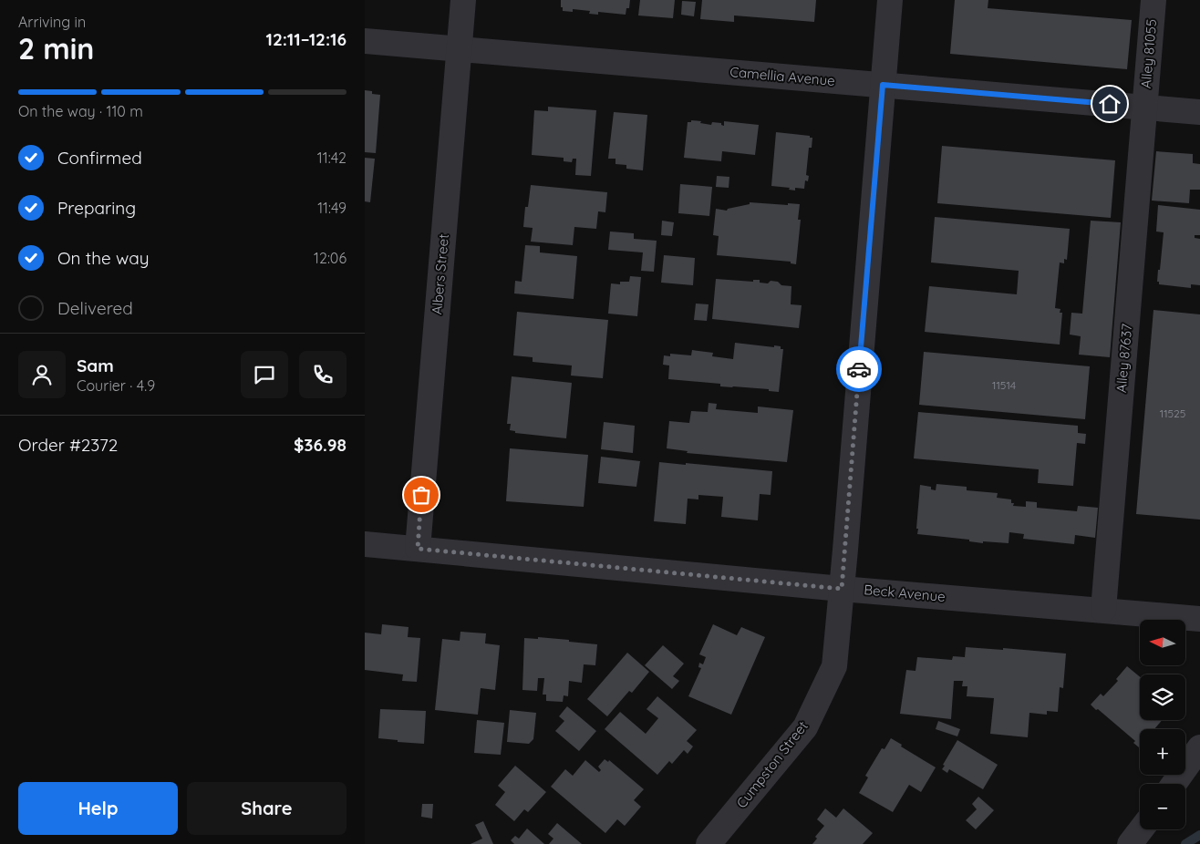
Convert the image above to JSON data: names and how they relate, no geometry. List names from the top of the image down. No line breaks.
{"streets":{"street":["Alley 81055","Camellia Avenue","Albers Street","Alley 87637","Beck Avenue","Cumpston Street"]},"crossings":[["Alley 81055","Camellia Avenue"],["Alley 81055","Alley 87637"],["Camellia Avenue","Albers Street"],["Camellia Avenue","Alley 87637"],["Camellia Avenue","Cumpston Street"],["Albers Street","Beck Avenue"],["Alley 87637","Beck Avenue"],["Beck Avenue","Cumpston Street"]],"house_numbers":["11514","11525"],"north":"left","page":{"heading":["2 min","Arriving in","12:11–12:16"],"panel":["Sam","Courier · 4.9","Order #2372","$36.98"],"bar":"On the way · 110 m","list":[["Confirmed","11:42"],["Preparing","11:49"],["On the way","12:06"],"Delivered"],"map_buttons":["+","−"],"buttons":["Help","Share"]}}
